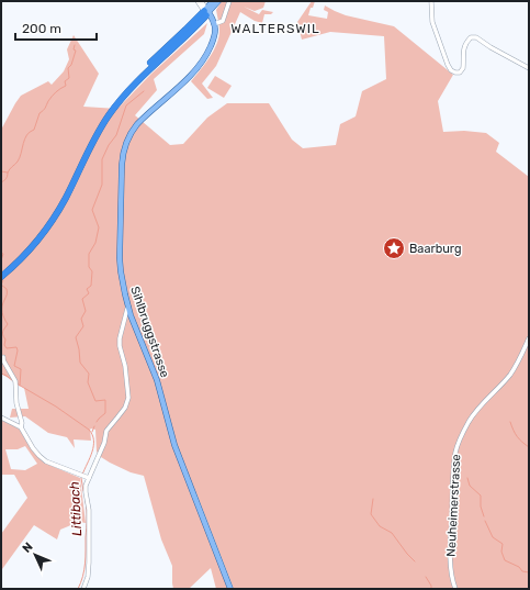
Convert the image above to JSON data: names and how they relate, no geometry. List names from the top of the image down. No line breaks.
{"streets":{"main road":["Sihlbruggstrasse"],"street":["Neuheimerstrasse"]},"districts":["WALTERSWIL"],"water":["Littibach"],"places":{"place":["Baarburg"]},"scale_bar":"200 m","north":"top left"}
